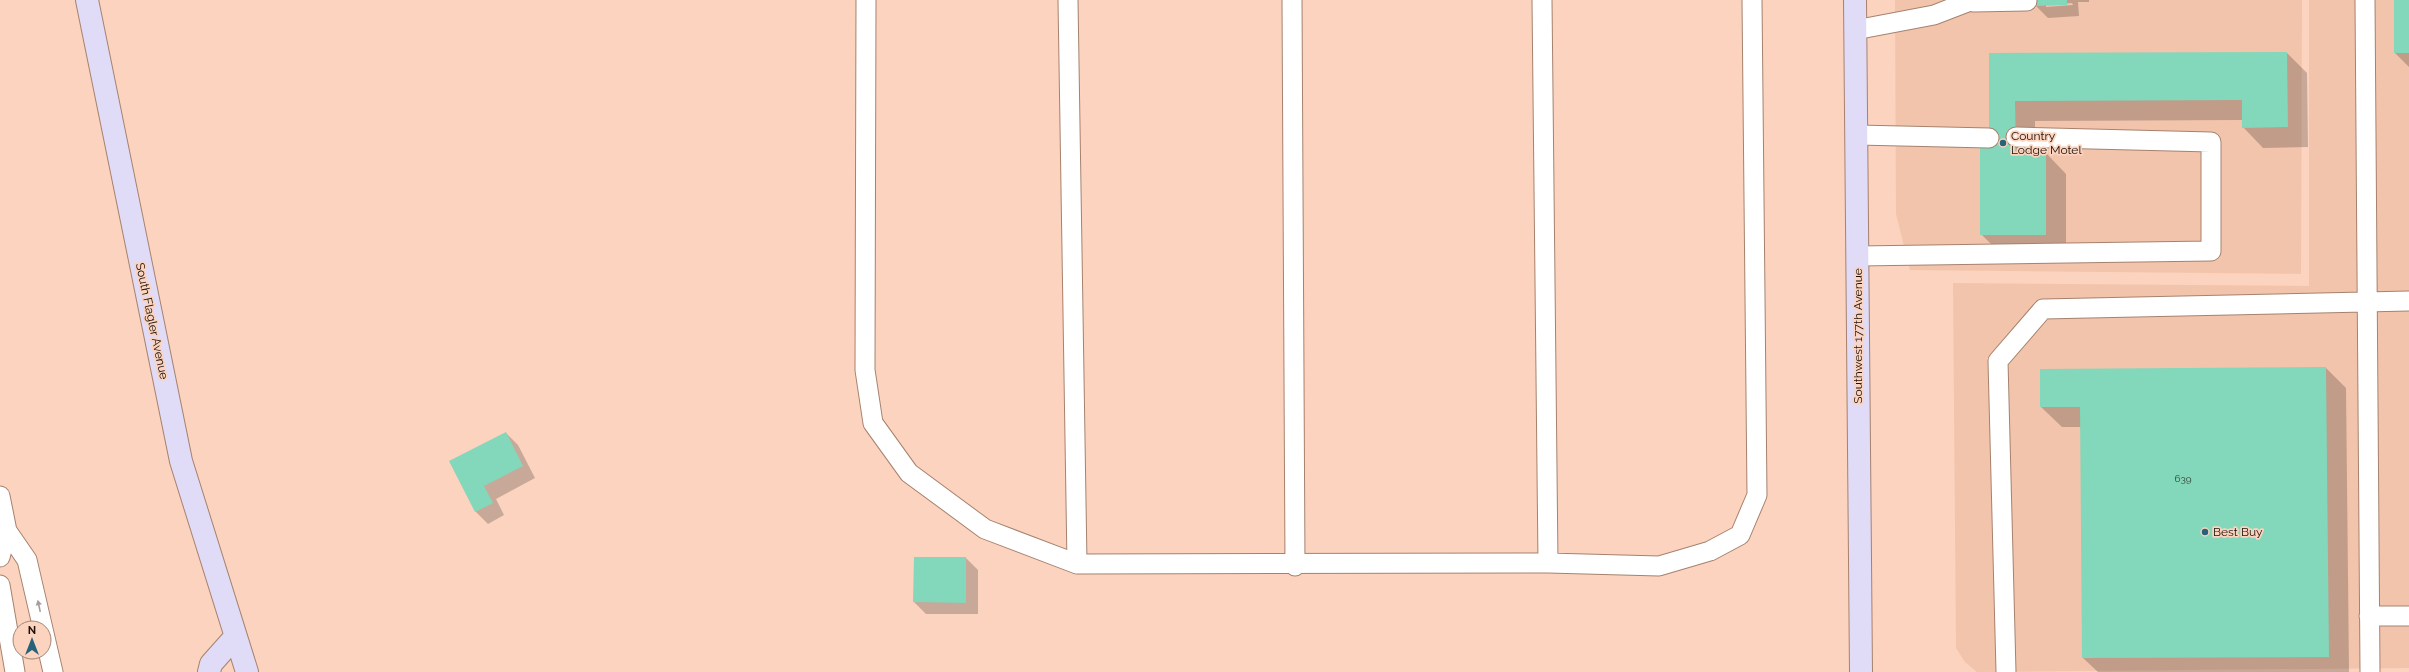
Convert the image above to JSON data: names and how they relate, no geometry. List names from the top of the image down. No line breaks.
{"streets":{"street":["South Flagler Avenue","Southwest 177th Avenue"]},"places":["Country Lodge Motel","Best Buy"],"house_numbers":["639"],"north":"top"}
